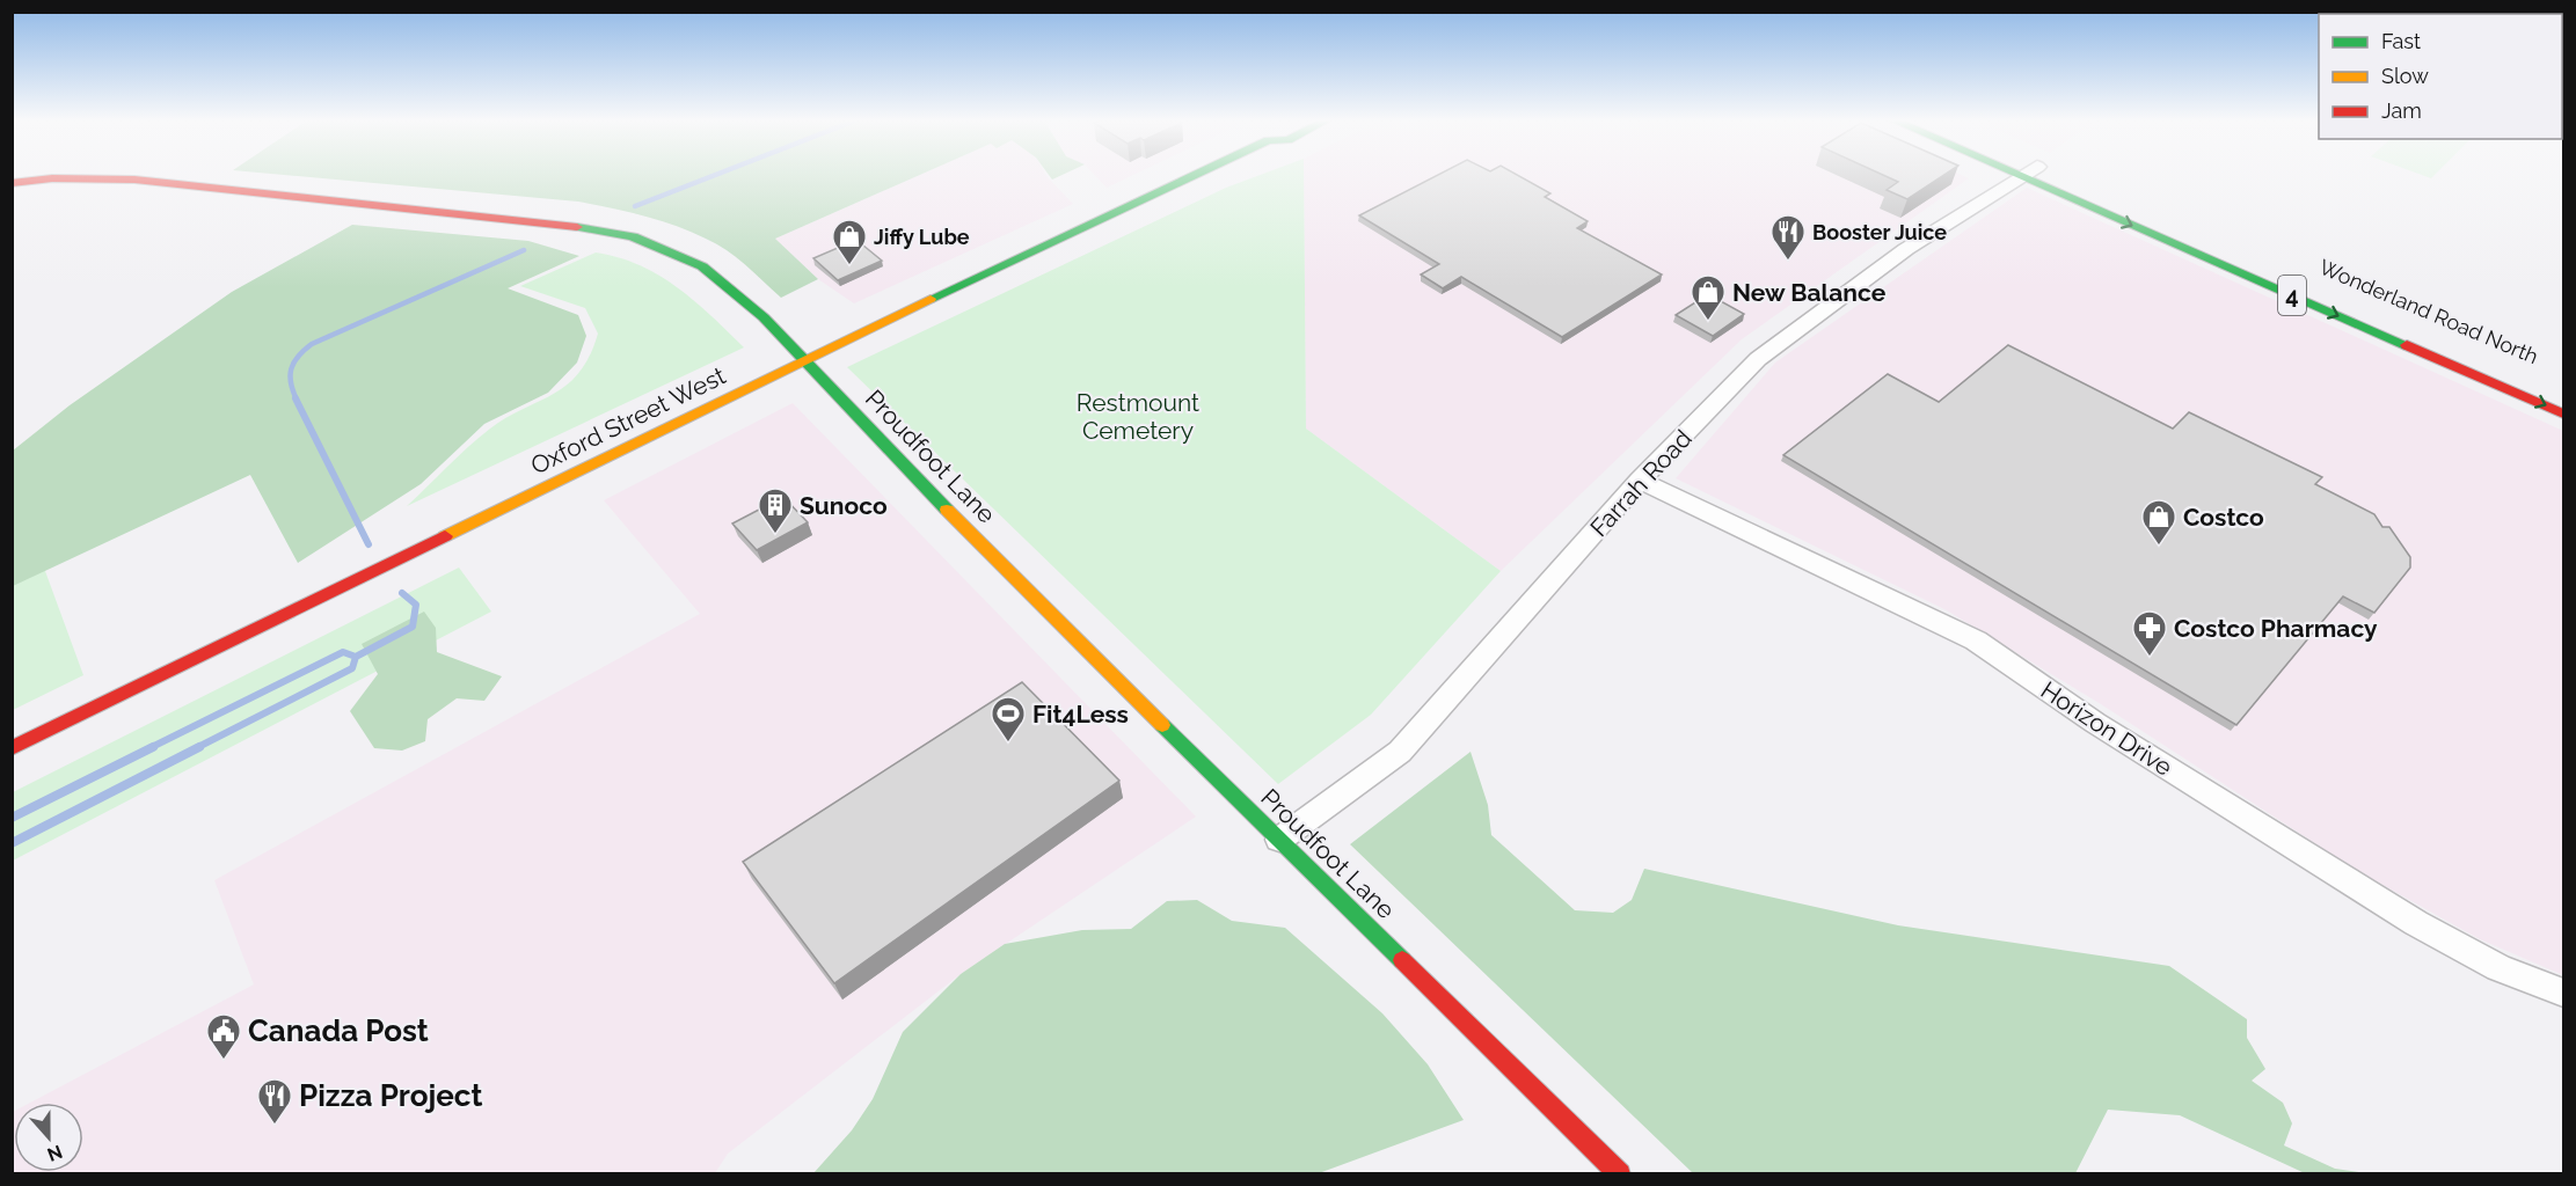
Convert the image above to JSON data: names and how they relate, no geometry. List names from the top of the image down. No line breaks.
{"streets":{"main road":["4","Wonderland Road North","Oxford Street West","Proudfoot Lane"],"street":["Farrah Road","Horizon Drive"]},"crossings":[["Wonderland Road North","Farrah Road"],["Oxford Street West","Proudfoot Lane"],["Proudfoot Lane","Farrah Road"],["Farrah Road","Horizon Drive"]],"one_way":["Wonderland Road North"],"parks":["Restmount Cemetery"],"places":{"restaurant":["Booster Juice","Pizza Project"],"shop":["Jiffy Lube","New Balance","Costco"],"building":["Sunoco"],"pharmacy":["Costco Pharmacy"],"sports":["Fit4Less"],"public building":["Canada Post"]},"legend":["Fast","Slow","Jam"],"north":"bottom"}
